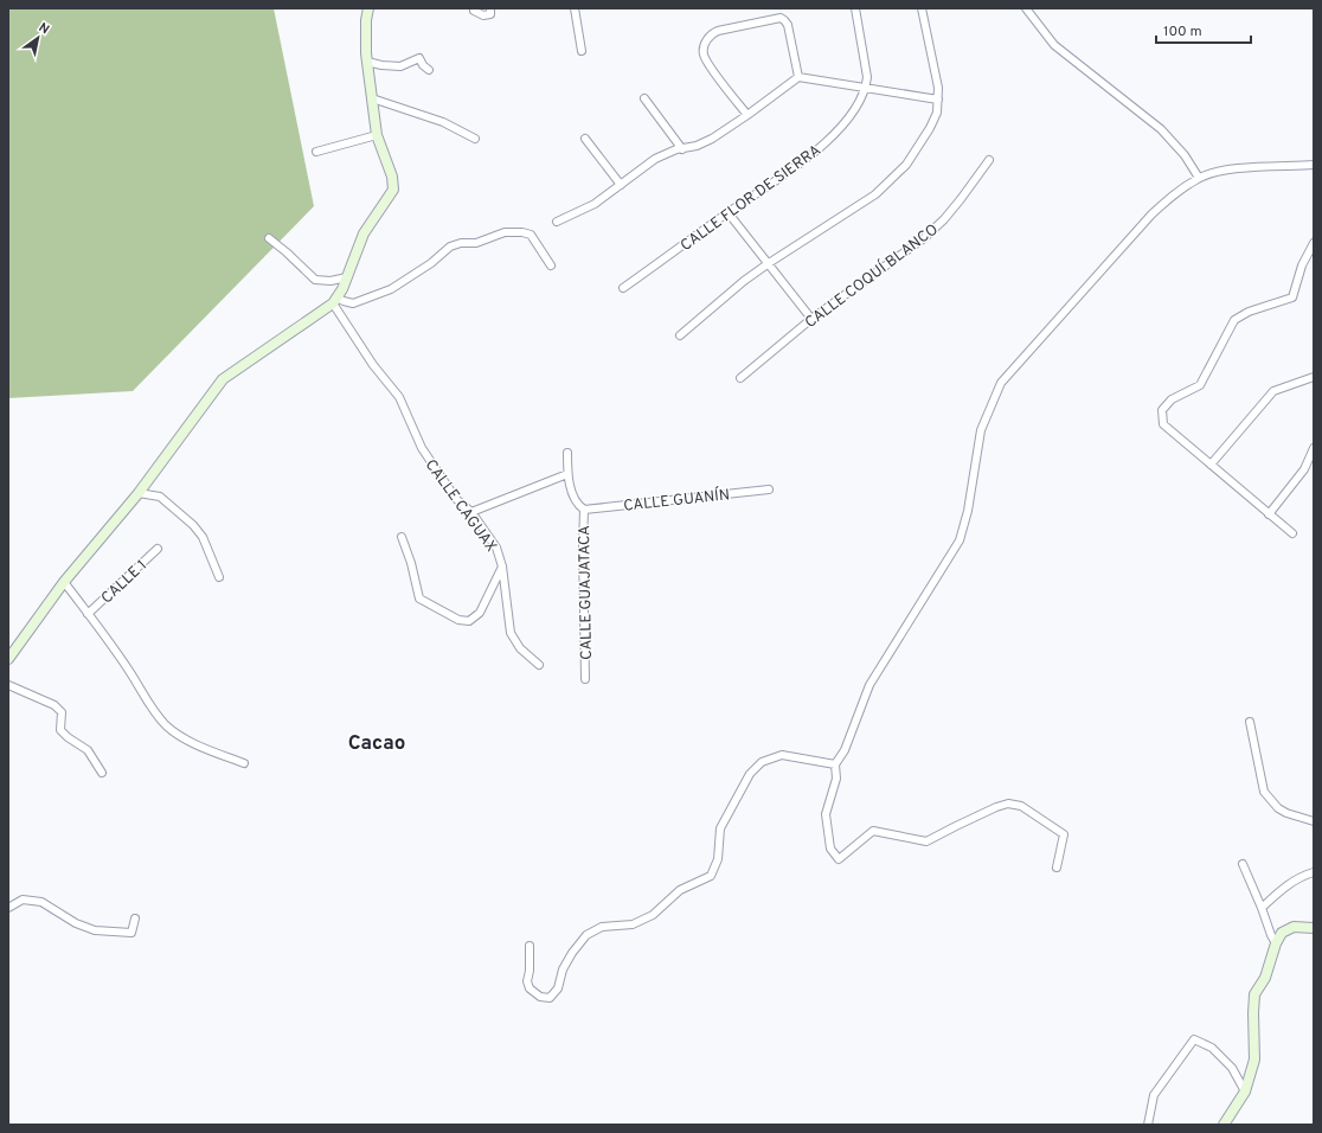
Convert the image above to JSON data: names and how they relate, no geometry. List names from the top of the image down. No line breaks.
{"streets":{"street":["CALLE FLOR DE SIERRA","CALLE COQUÍ BLANCO","CALLE GUANÍN","CALLE CAGUAX","CALLE 1","CALLE GUAJATACA"]},"crossings":[["CALLE GUANÍN","CALLE GUAJATACA"]],"districts":["Cacao"],"scale_bar":"100 m","north":"top right"}
